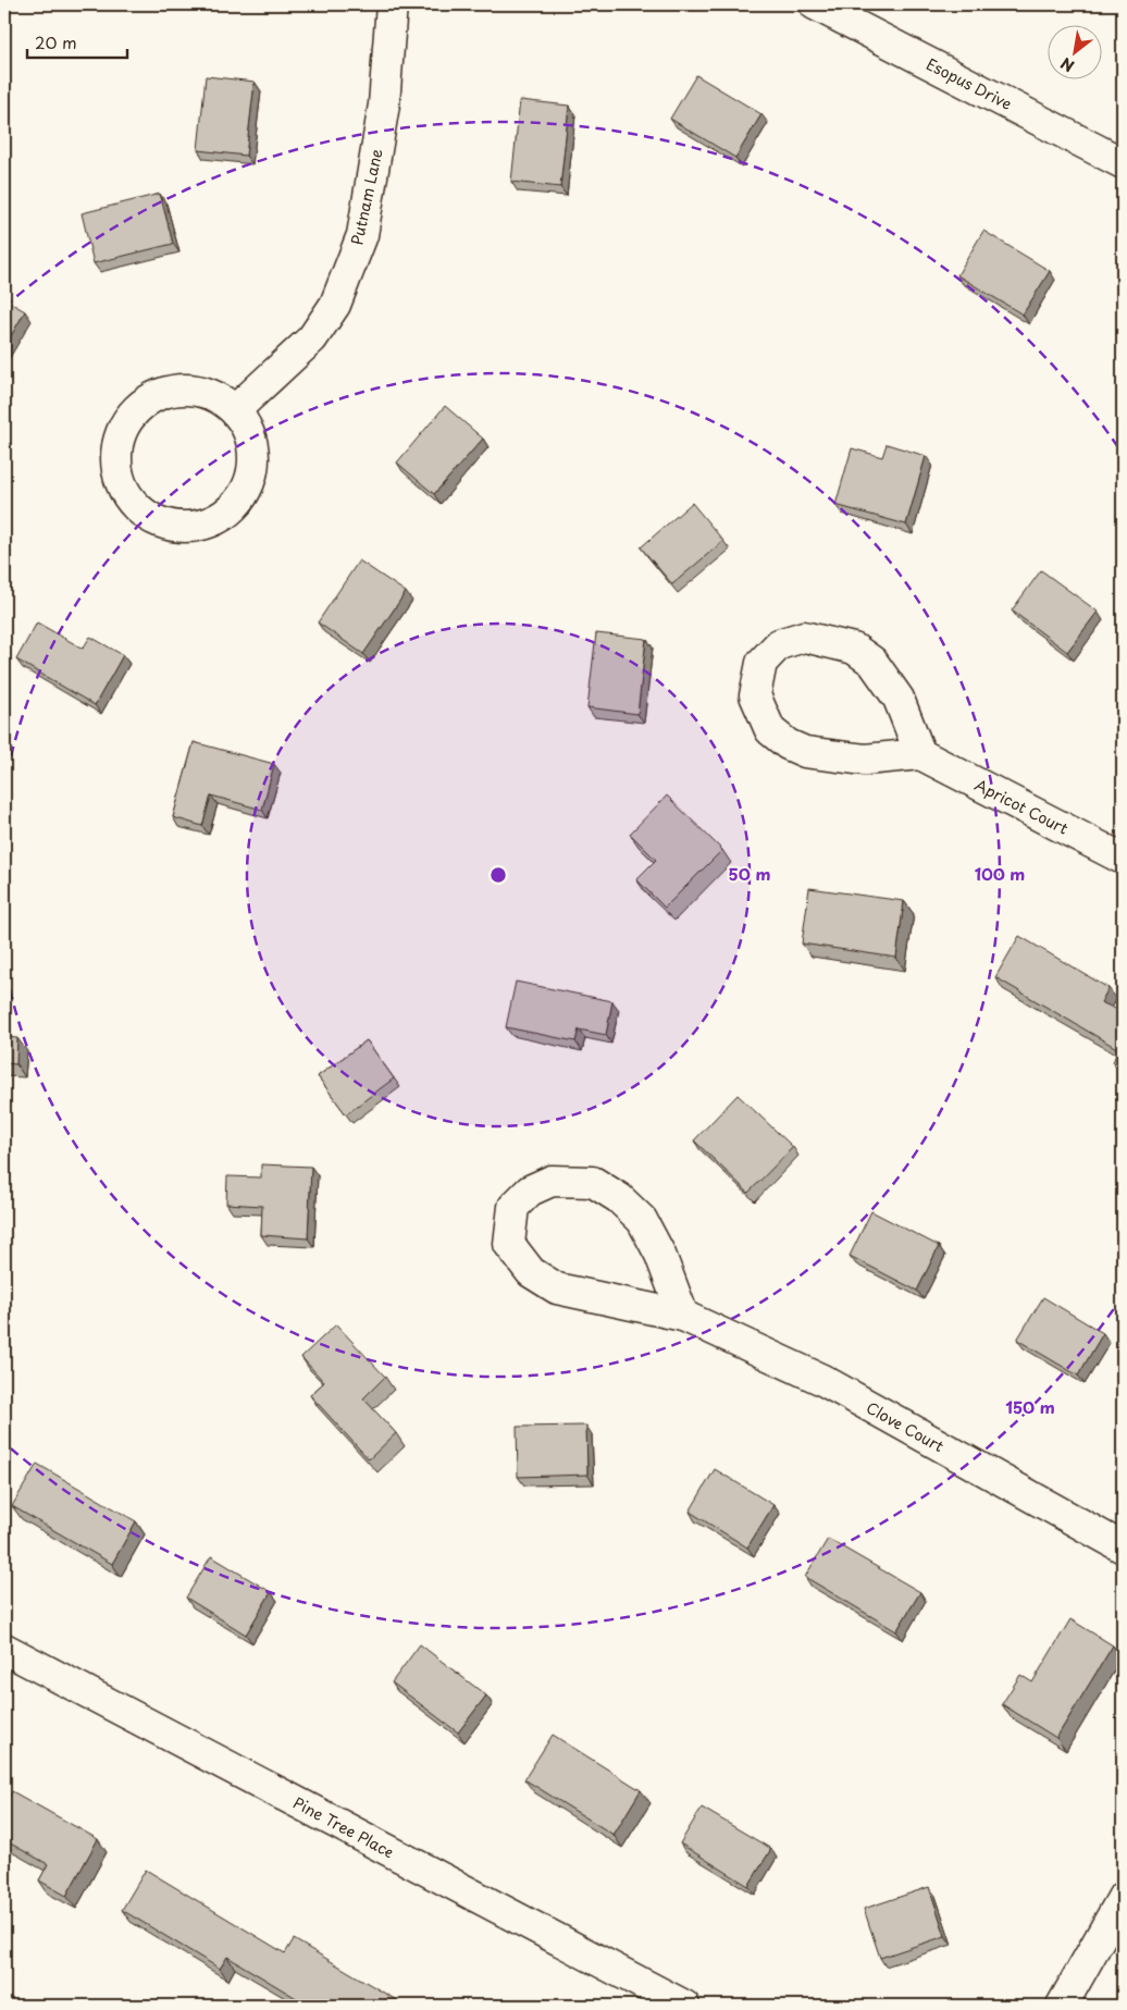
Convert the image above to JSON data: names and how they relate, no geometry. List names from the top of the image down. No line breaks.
{"streets":{"street":["Esopus Drive","Putnam Lane","Apricot Court","Clove Court","Pine Tree Place"]},"scale_bar":"20 m","north":"bottom left","rings":["50 m","100 m","150 m"]}
